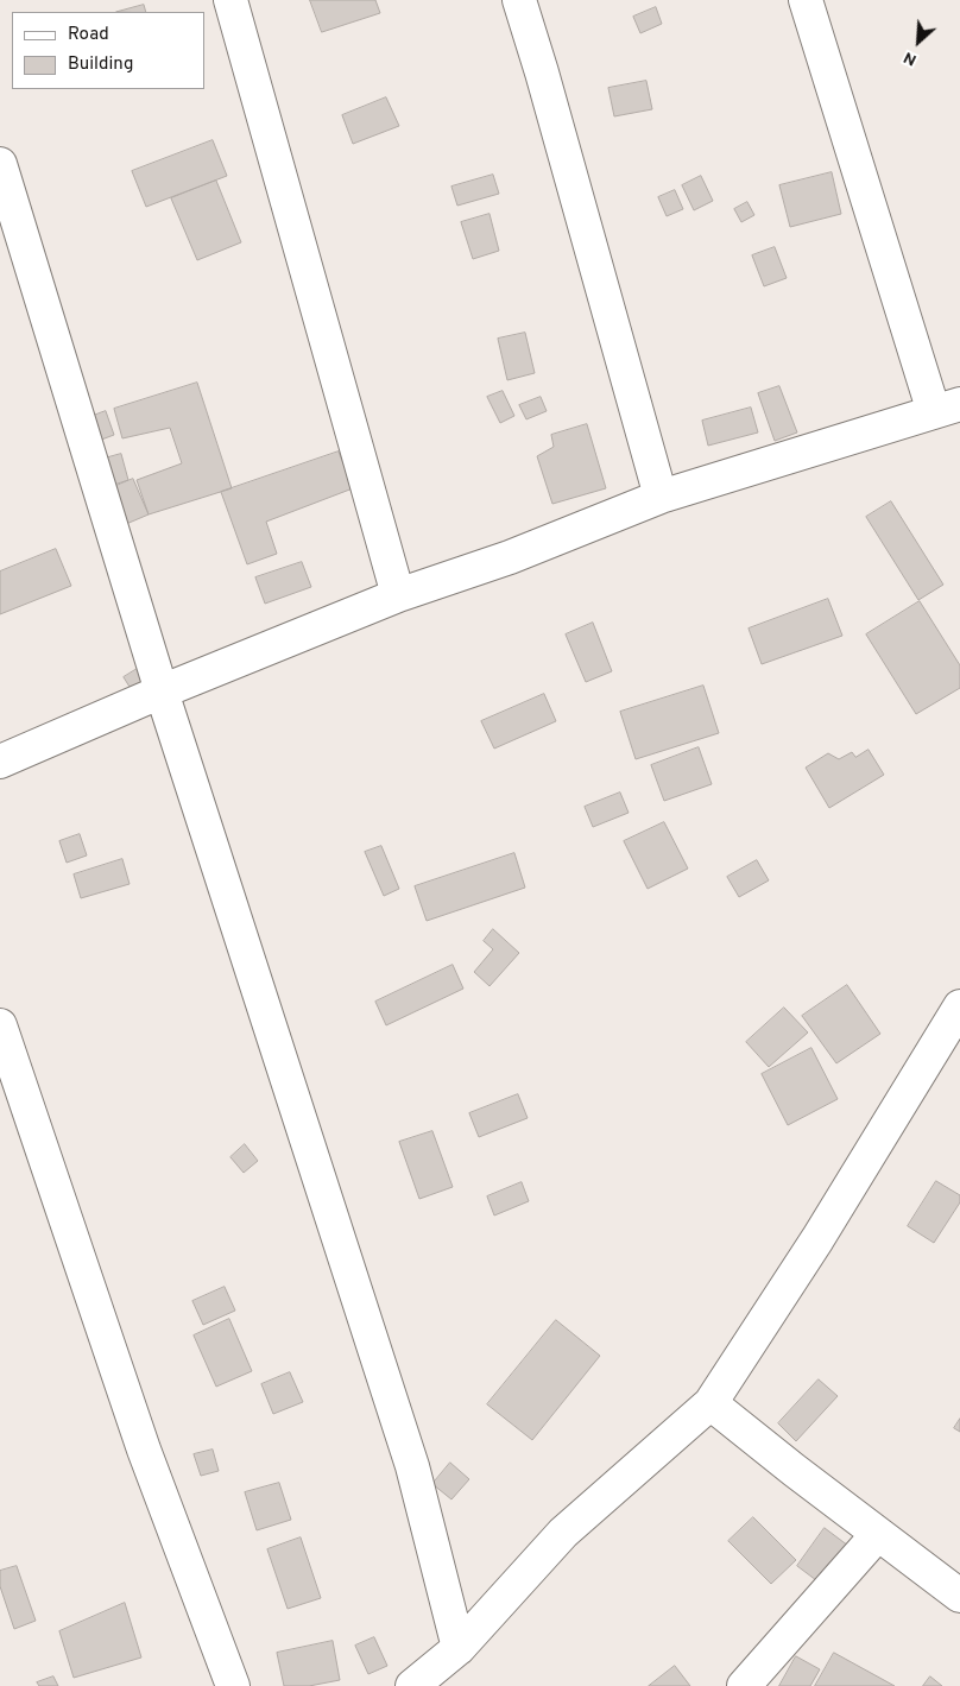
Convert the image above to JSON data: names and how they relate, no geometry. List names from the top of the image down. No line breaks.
{"legend":["Road","Building"],"north":"bottom left"}
